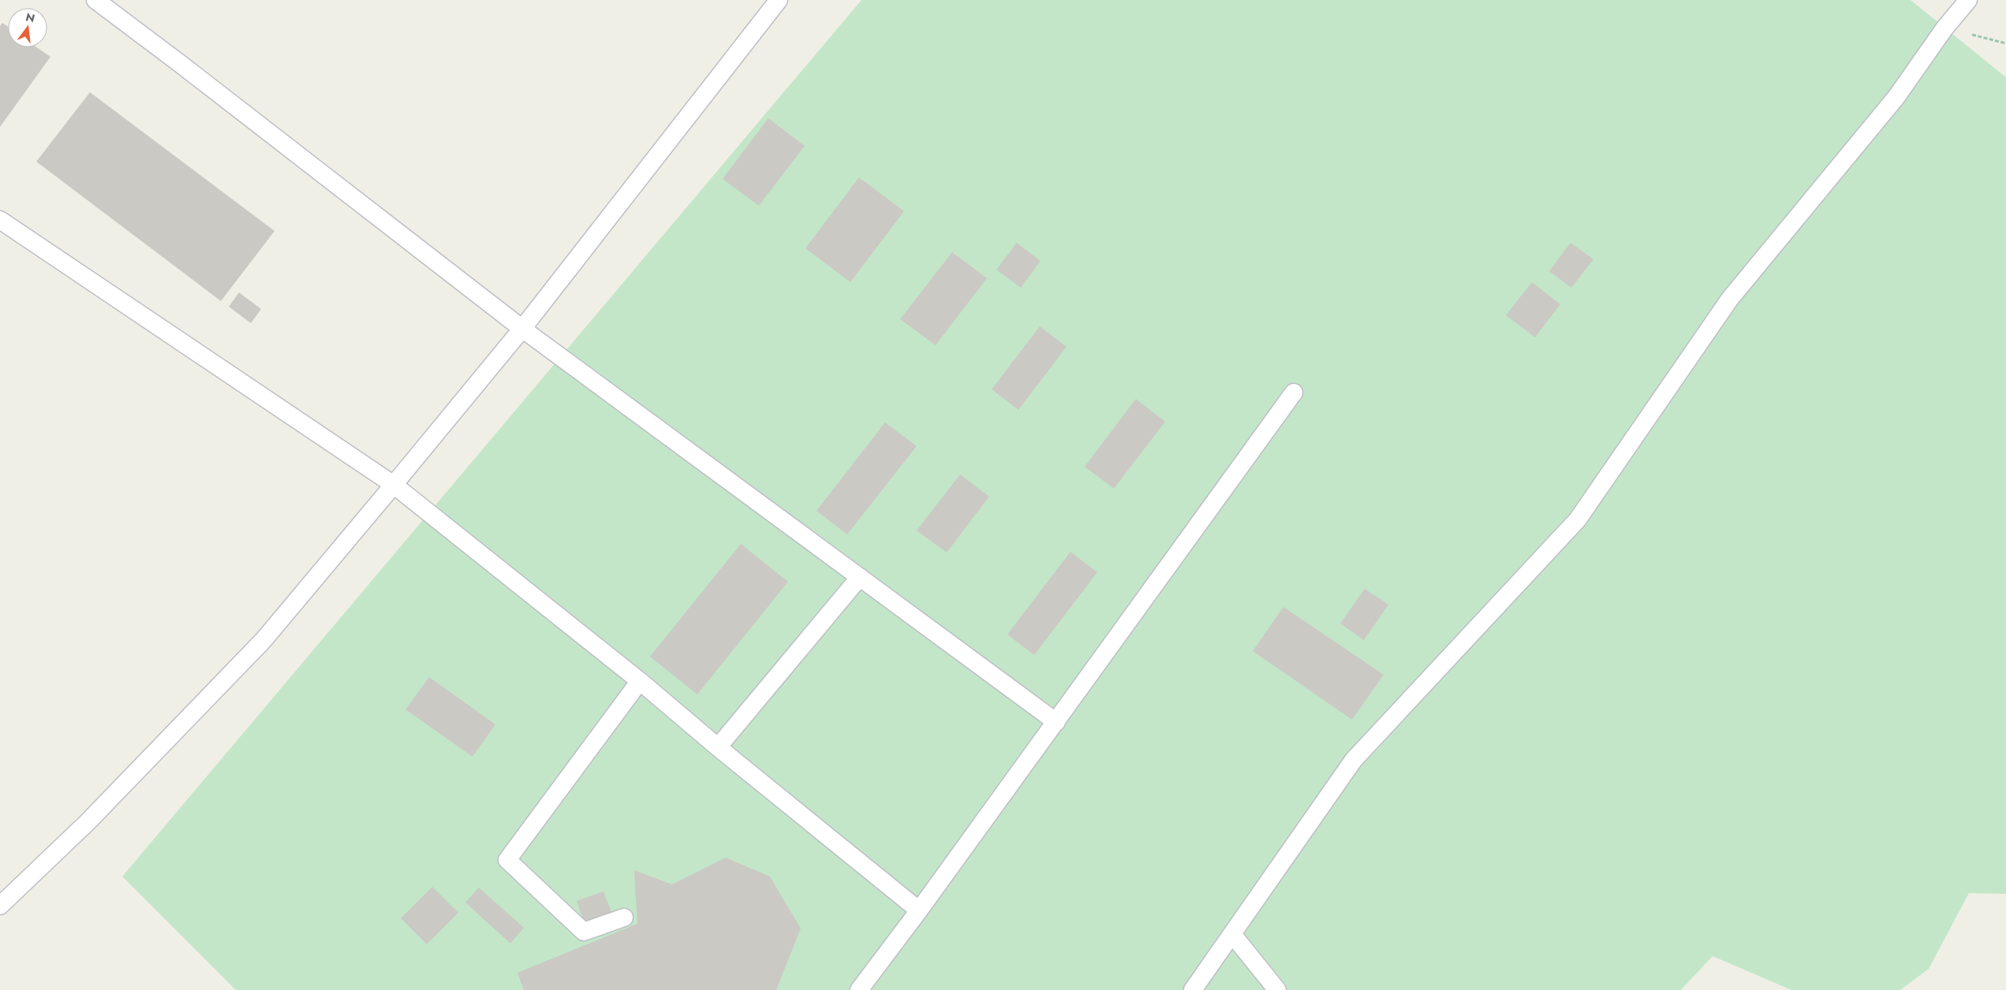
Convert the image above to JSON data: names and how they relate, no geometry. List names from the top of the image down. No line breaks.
{"north":"top"}
